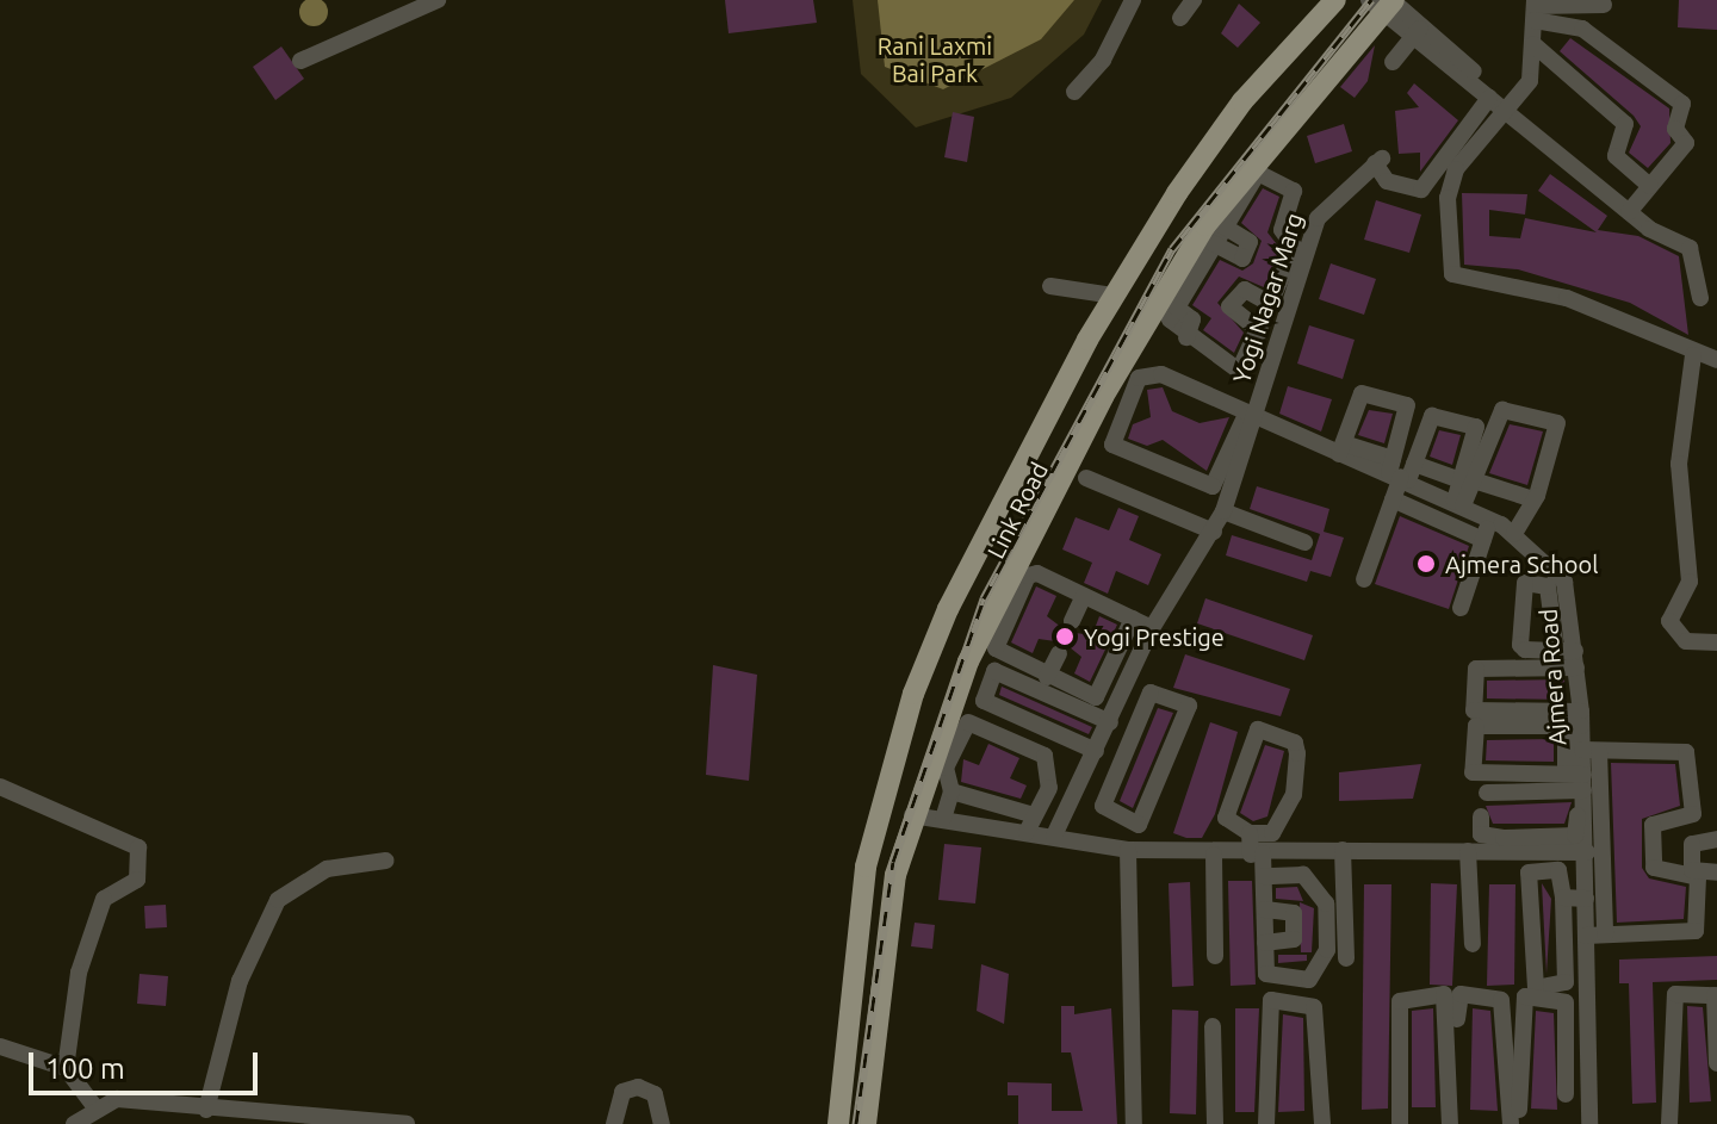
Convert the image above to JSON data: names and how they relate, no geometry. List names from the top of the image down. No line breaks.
{"streets":{"main road":["Link Road"],"street":["Yogi Nagar Marg","Ajmera Road"]},"crossings":[["Yogi Nagar Marg","Ajmera Road"],["Link Road","Ajmera Road"]],"parks":["Rani Laxmi Bai Park"],"places":["Ajmera School","Yogi Prestige"],"scale_bar":"100 m"}
